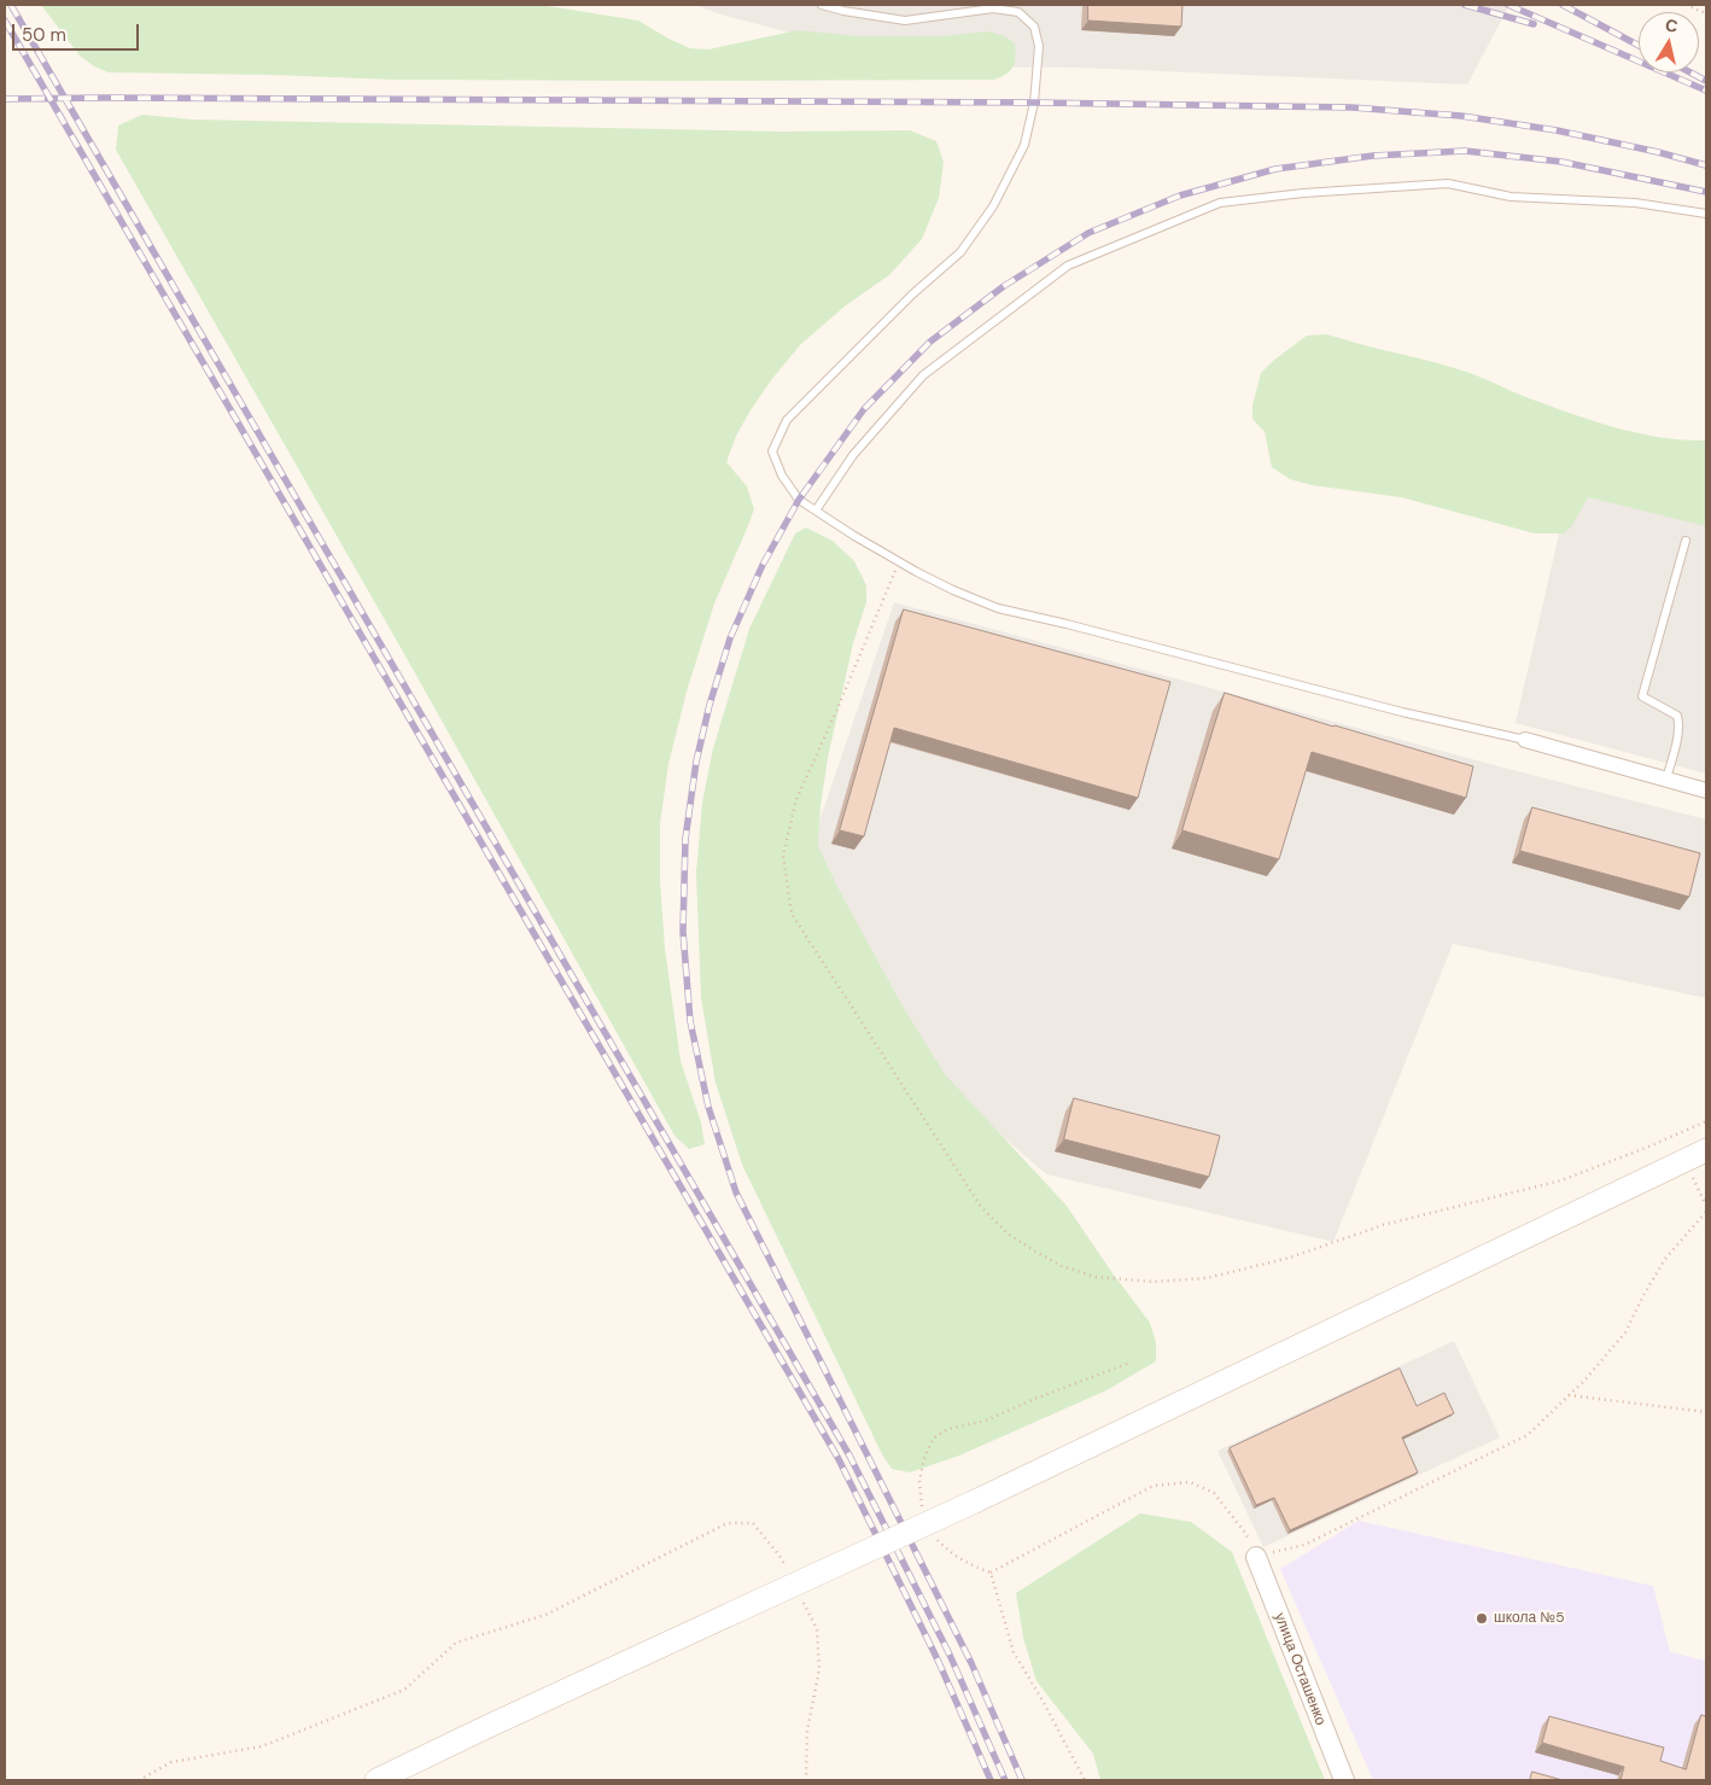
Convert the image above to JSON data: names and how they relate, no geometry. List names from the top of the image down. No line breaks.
{"streets":{"street":["улица Осташенко"]},"places":["школа №5"],"scale_bar":"50 m","north":"top"}
